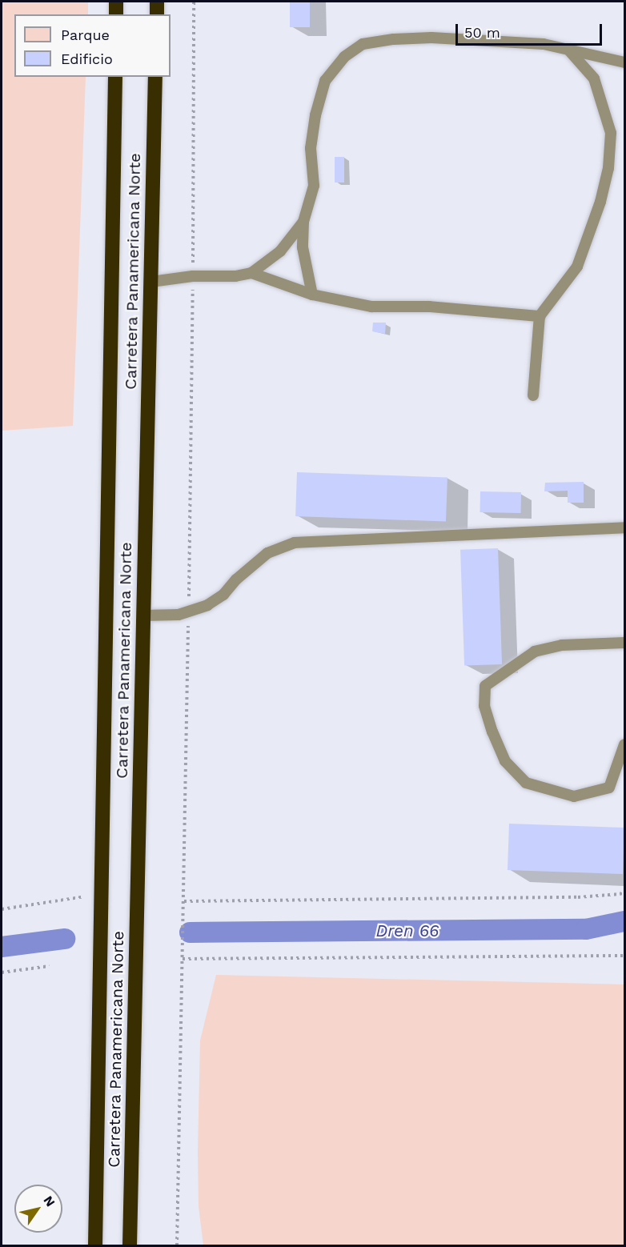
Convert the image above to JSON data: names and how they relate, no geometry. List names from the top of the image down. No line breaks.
{"streets":{"highway":["Carretera Panamericana Norte"]},"water":["Dren 66"],"legend":["Parque","Edificio"],"scale_bar":"50 m","north":"top right"}
